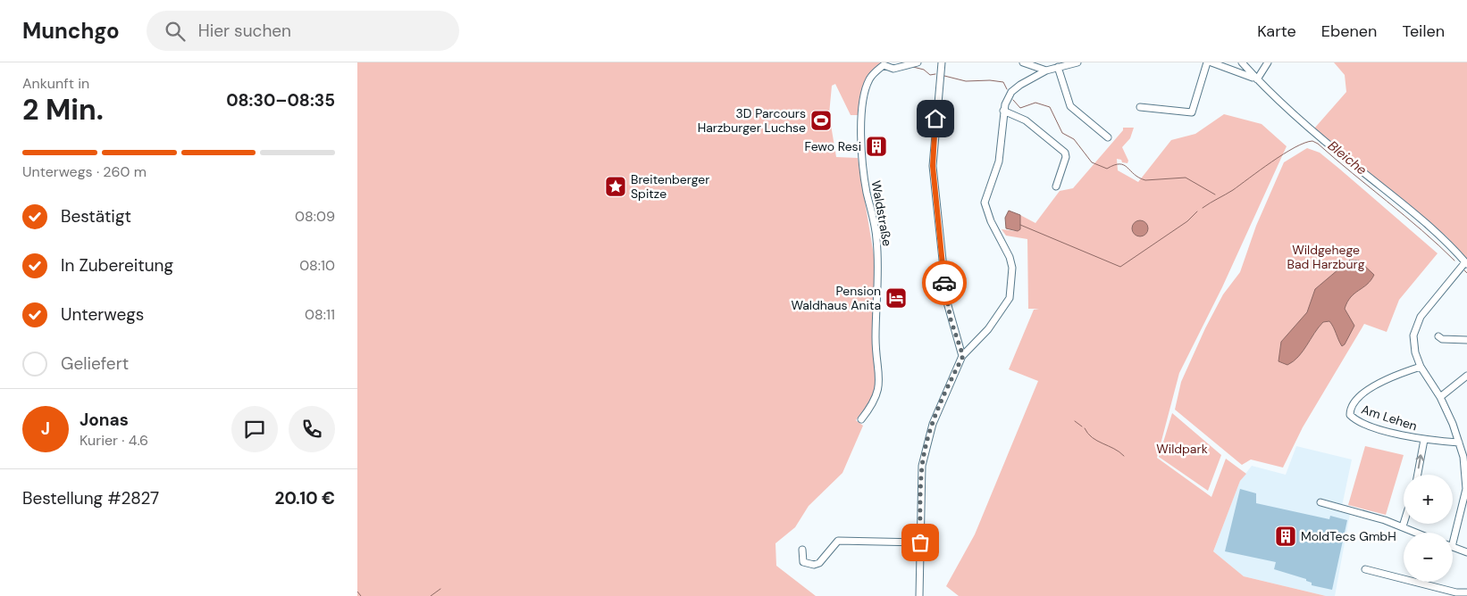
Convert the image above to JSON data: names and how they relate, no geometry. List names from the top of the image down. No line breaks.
{"streets":{"street":["Waldstraße","Am Lehen"]},"water":["Bleiche"],"parks":["Wildgehege Bad Harzburg","Wildpark"],"places":{"sports":["3D Parcours Harzburger Luchse"],"building":["Fewo Resi","MoldTecs GmbH"],"place":["Breitenberger Spitze"],"hotel":["Pension Waldhaus Anita"]},"page":{"header":"Munchgo","search":"Hier suchen","nav":["Karte","Ebenen","Teilen"],"heading":["2 Min.","Ankunft in","08:30–08:35"],"panel":["Jonas","Kurier · 4.6","Bestellung #2827","20.10 €"],"bar":"Unterwegs · 260 m","list":[["Bestätigt","08:09"],["In Zubereitung","08:10"],["Unterwegs","08:11"],"Geliefert"],"round":"J","map_buttons":["+","−"]}}
